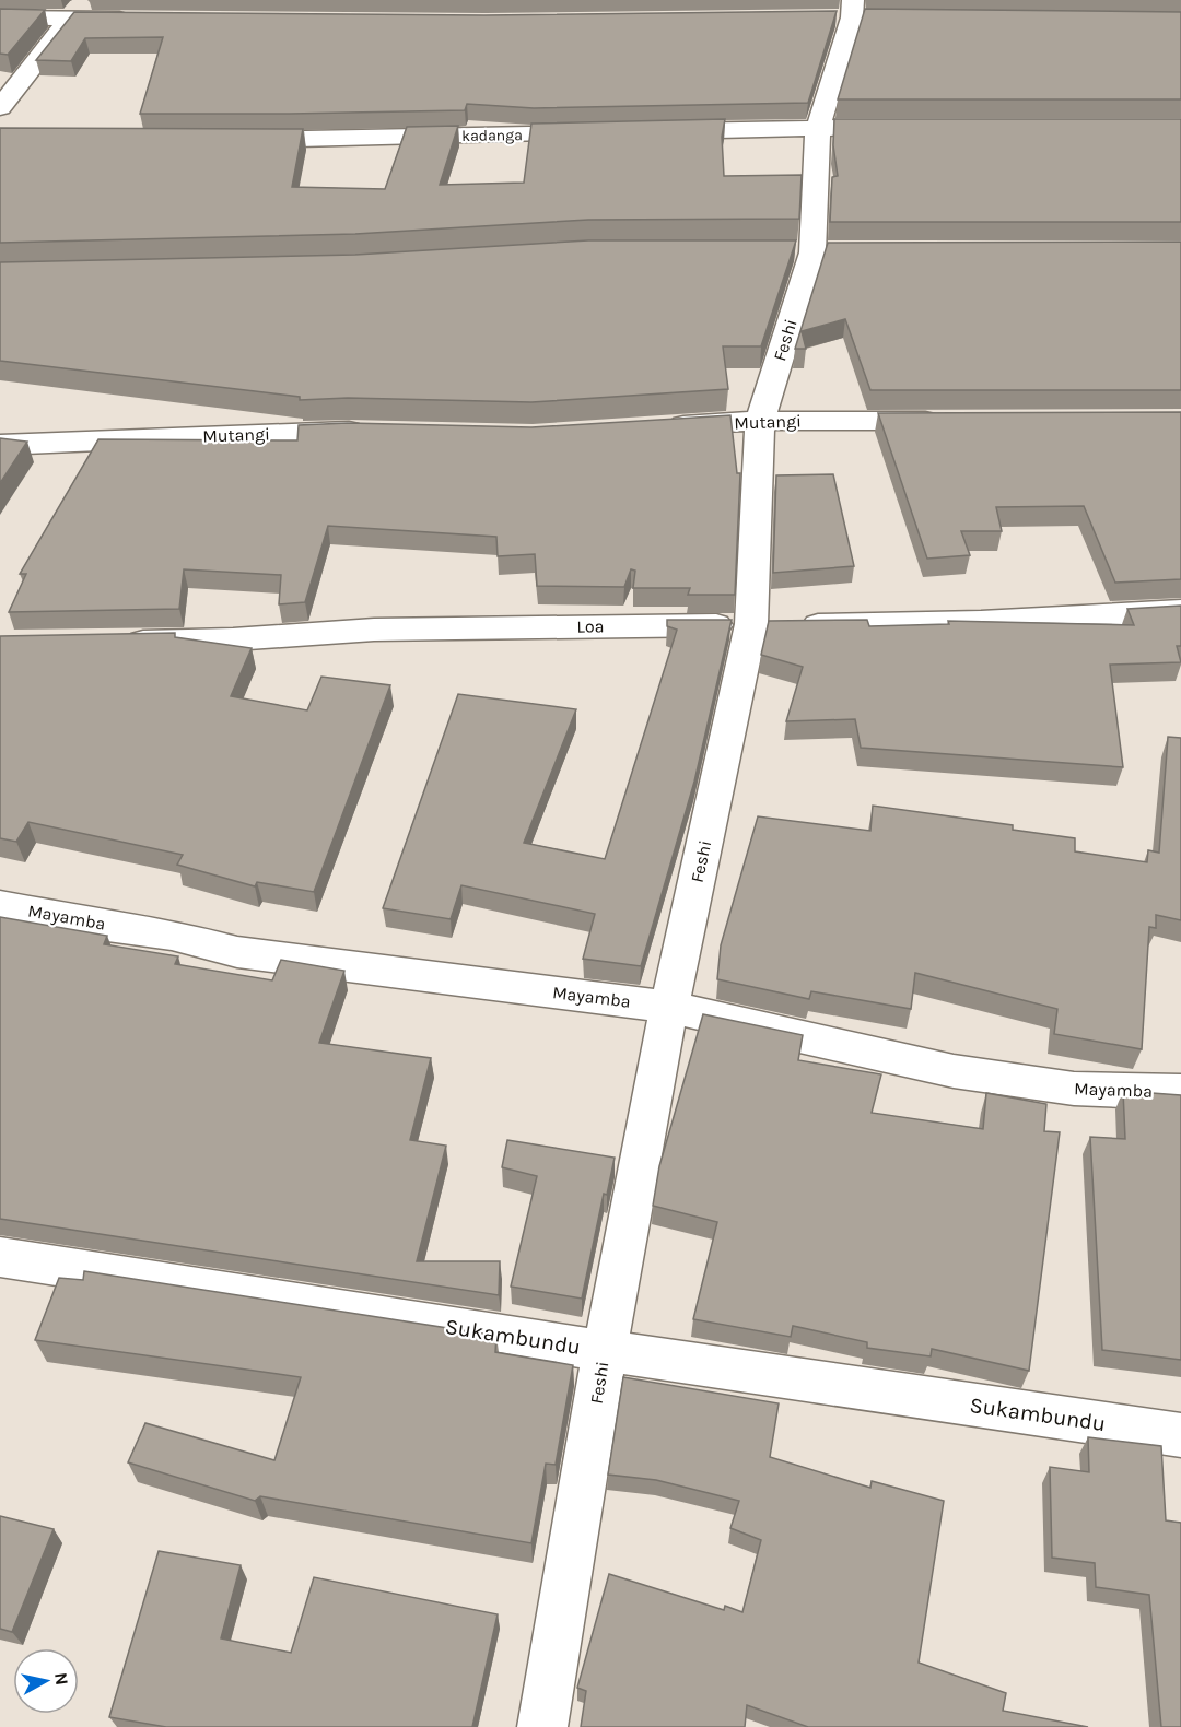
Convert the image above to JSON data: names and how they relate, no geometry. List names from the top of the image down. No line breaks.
{"streets":{"street":["kadanga","Feshi","Mutangi","Loa","Mayamba","Sukambundu"]},"crossings":[["Feshi","Mutangi"],["Feshi","Loa"],["Feshi","Mayamba"],["Feshi","Sukambundu"]],"north":"right"}
